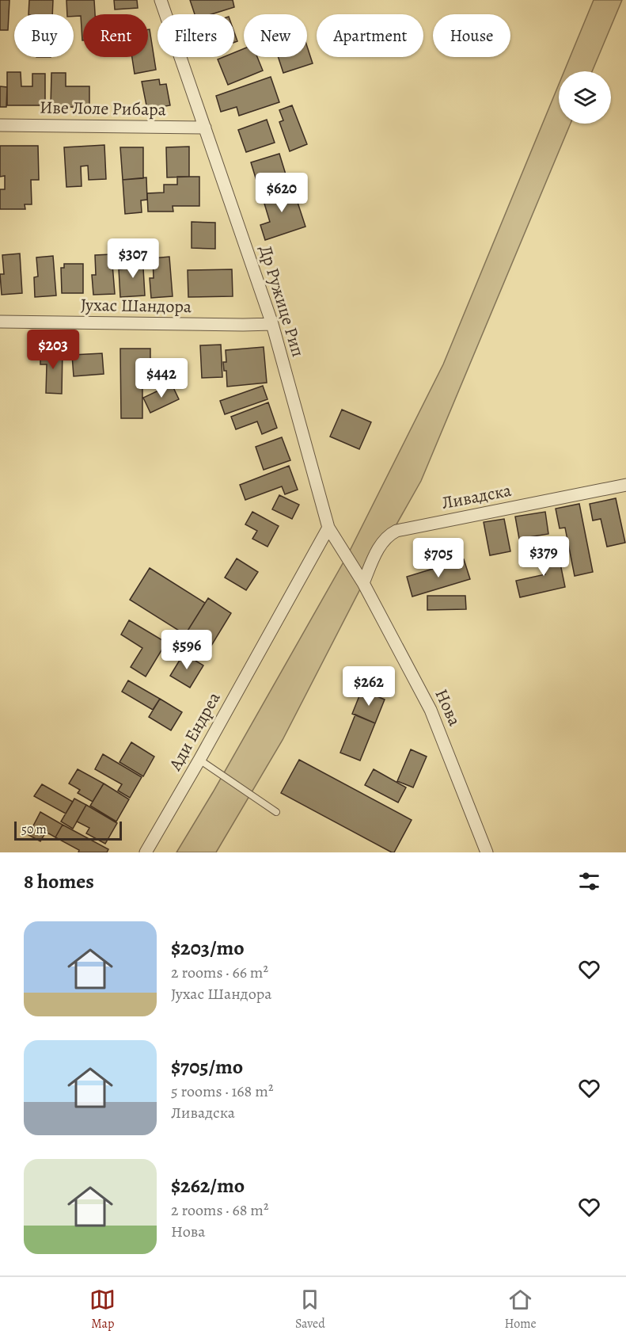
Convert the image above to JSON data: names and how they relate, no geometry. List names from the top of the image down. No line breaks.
{"streets":{"street":["Иве Лоле Рибара","Др Ружице Рип","Јухас Шандора","Ливадска","Нова","Ади Ендреа"]},"crossings":[["Иве Лоле Рибара","Др Ружице Рип"],["Др Ружице Рип","Јухас Шандора"],["Др Ружице Рип","Ливадска"],["Др Ружице Рип","Нова"],["Др Ружице Рип","Ади Ендреа"],["Ливадска","Нова"]],"scale_bar":"50 m","page":{"chip":["Buy","Rent","Filters","New","Apartment","House"],"price":["$620","$307","$203","$442","$379","$705","$596","$262"],"scale":"50 m","heading":"8 homes","list":[{"name":"$203/mo","note":"2 rooms · 66 m² · Јухас Шандора"},{"name":"$705/mo","note":"5 rooms · 168 m² · Ливадска"},{"name":"$262/mo","note":"2 rooms · 68 m² · Нова"}],"tabs":["Map","Saved","Home"]}}
